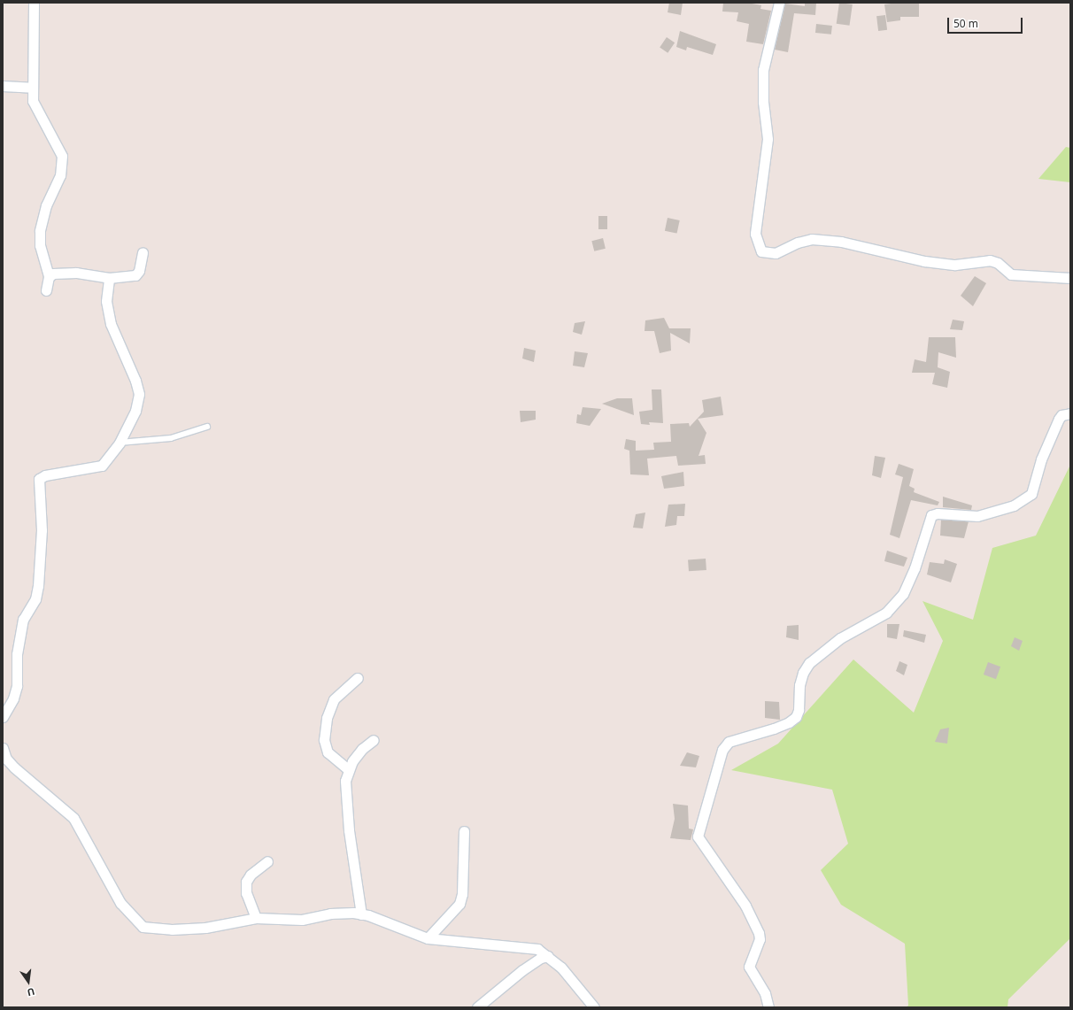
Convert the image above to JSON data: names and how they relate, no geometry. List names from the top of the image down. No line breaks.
{"scale_bar":"50 m","north":"bottom"}
